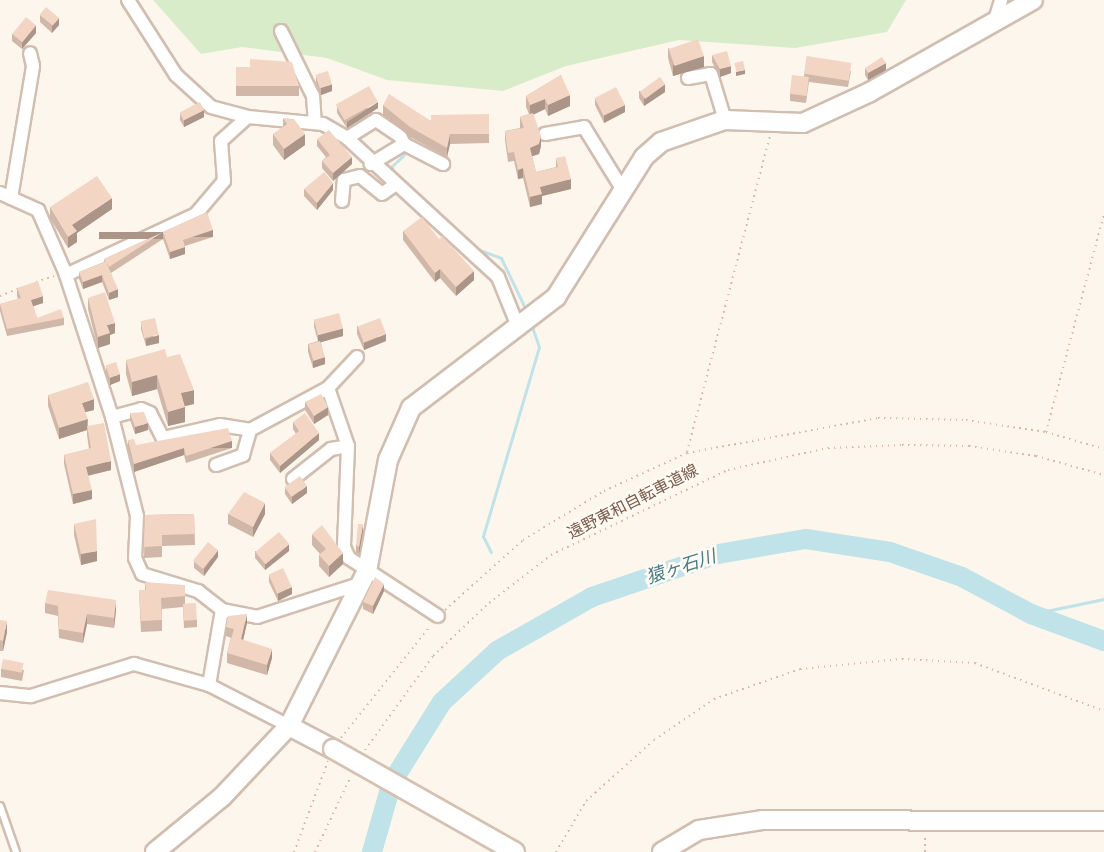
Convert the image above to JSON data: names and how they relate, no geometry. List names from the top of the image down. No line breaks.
{"streets":{"path":["遠野東和自転車道線"]},"water":["猿ヶ石川"]}
